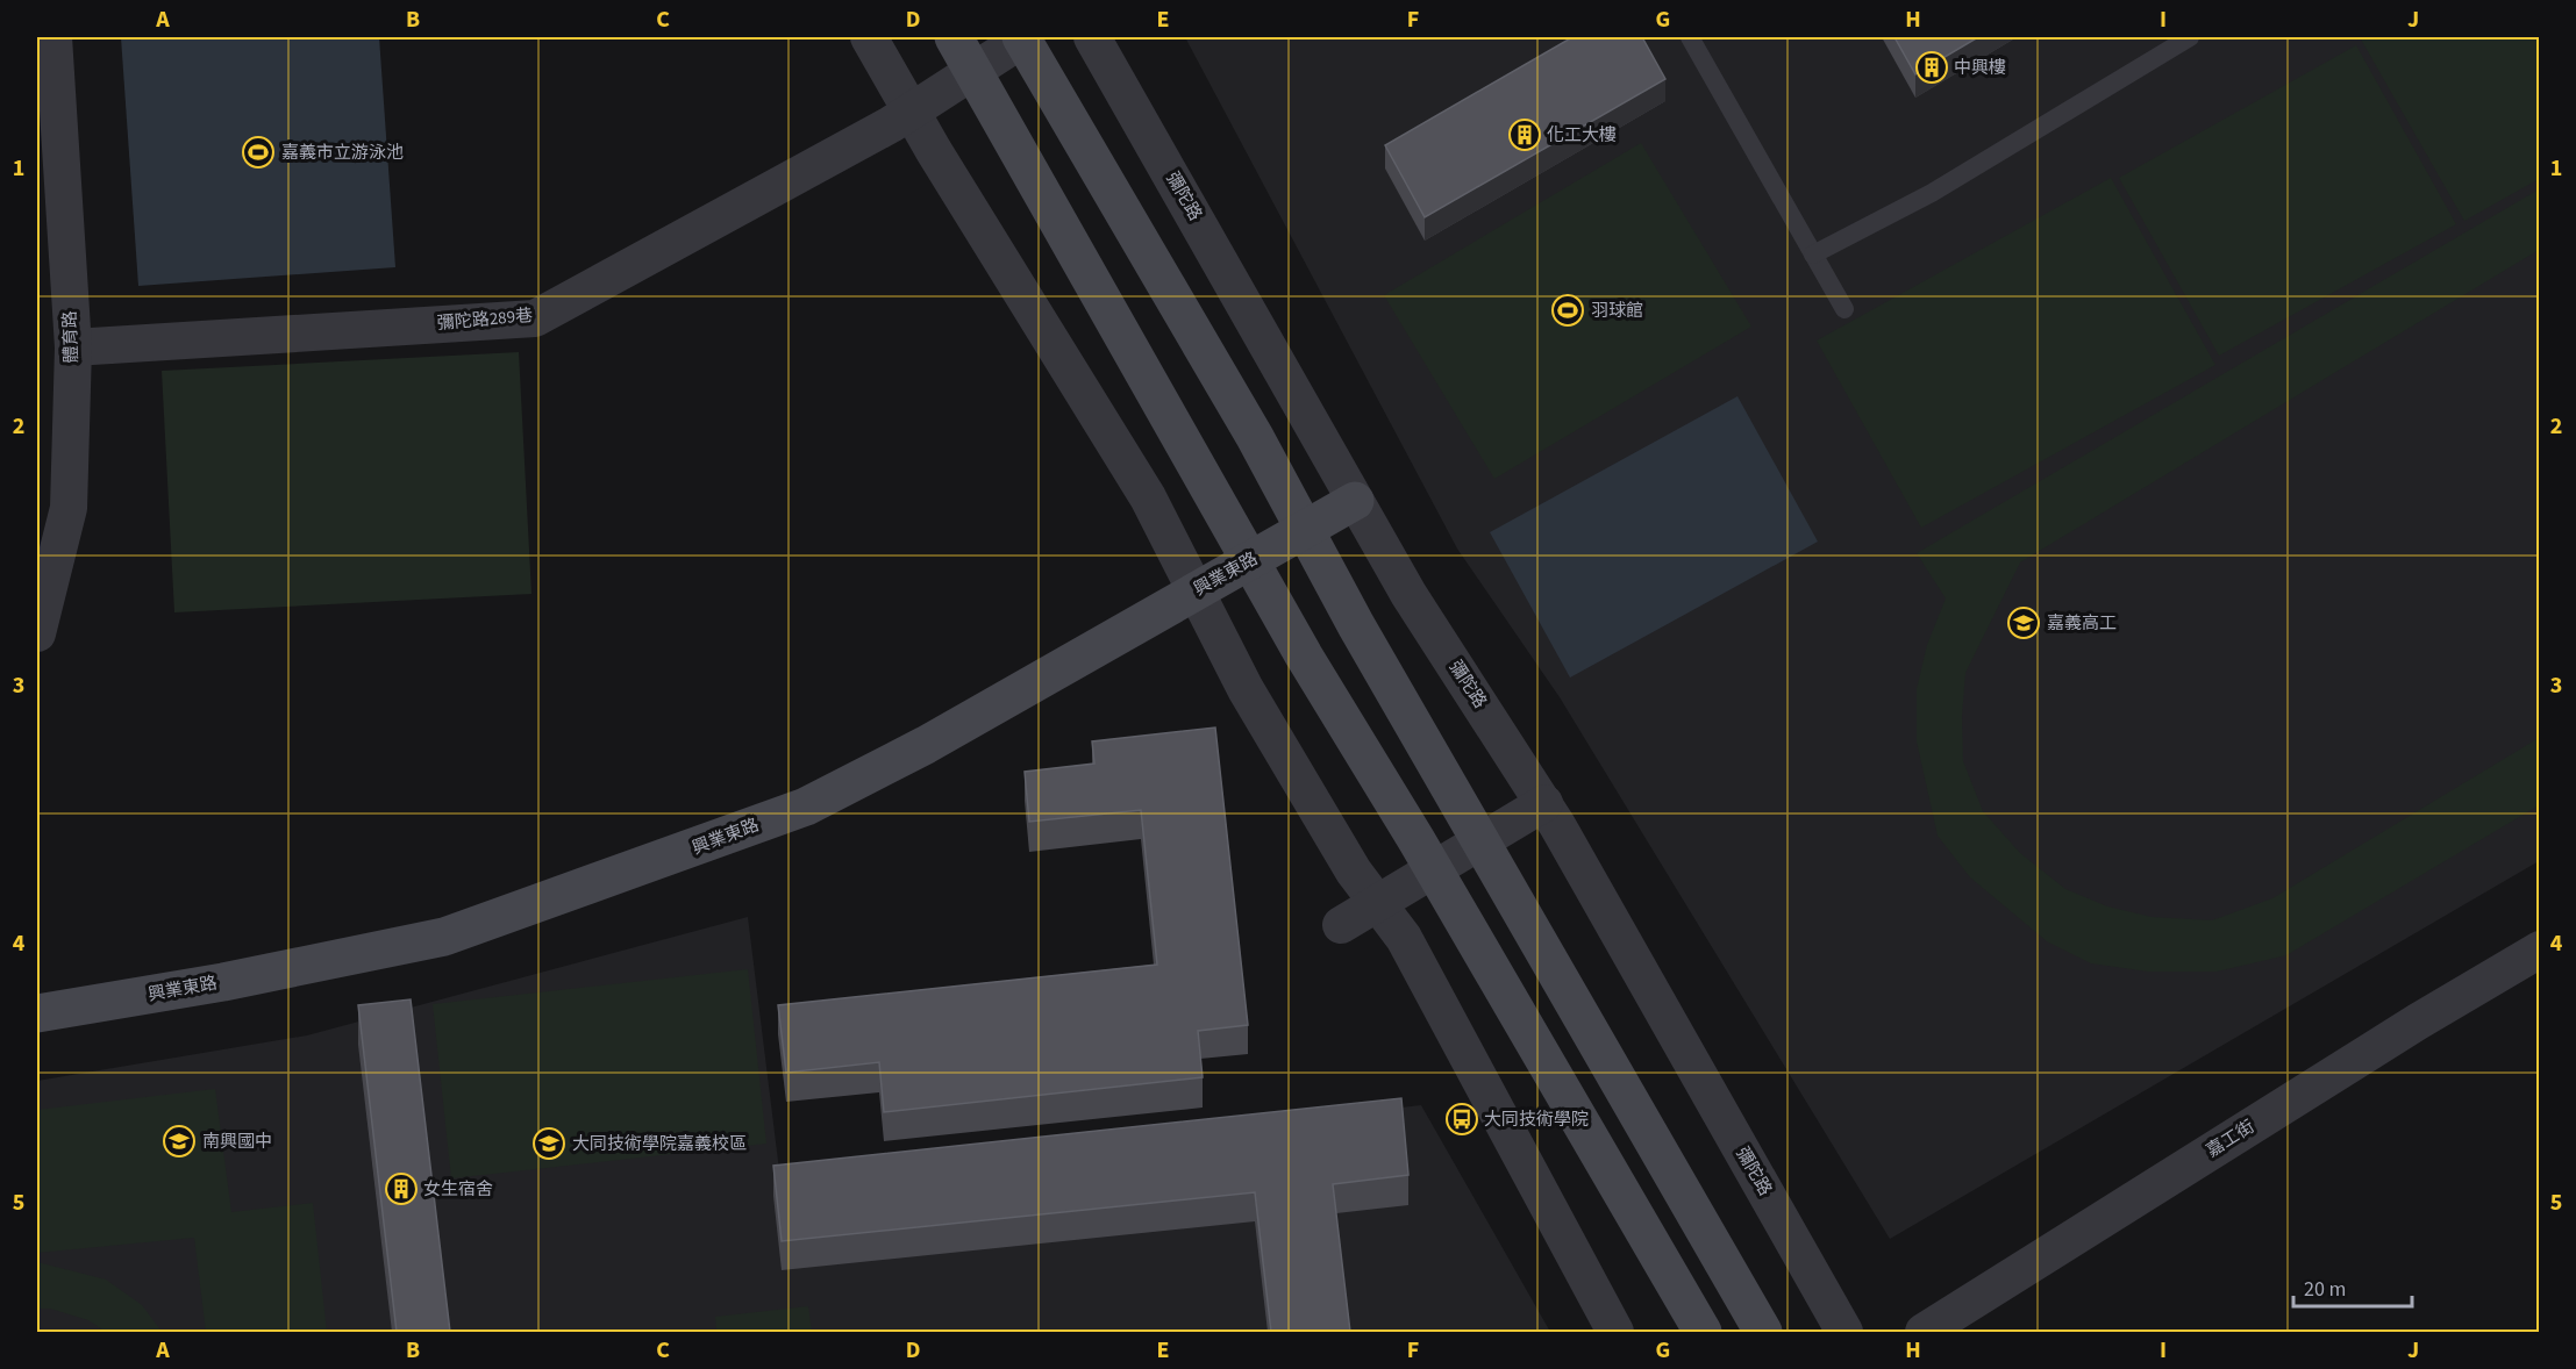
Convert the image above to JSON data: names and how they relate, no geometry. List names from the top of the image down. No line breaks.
{"streets":{"street":["彌陀路","彌陀路289巷","體育路","興業東路","嘉工街"]},"crossings":[["彌陀路","興業東路"],["彌陀路289巷","體育路"]],"places":{"building":["中興樓","化工大樓","女生宿舍"],"sports":["嘉義市立游泳池","羽球館"],"school or university":["嘉義高工","南興國中","大同技術學院嘉義校區"],"bus stop":["大同技術學院"]},"scale_bar":"20 m","grid":{"columns":["A","B","C","D","E","F","G","H","I","J"],"rows":["1","2","3","4","5"]}}
